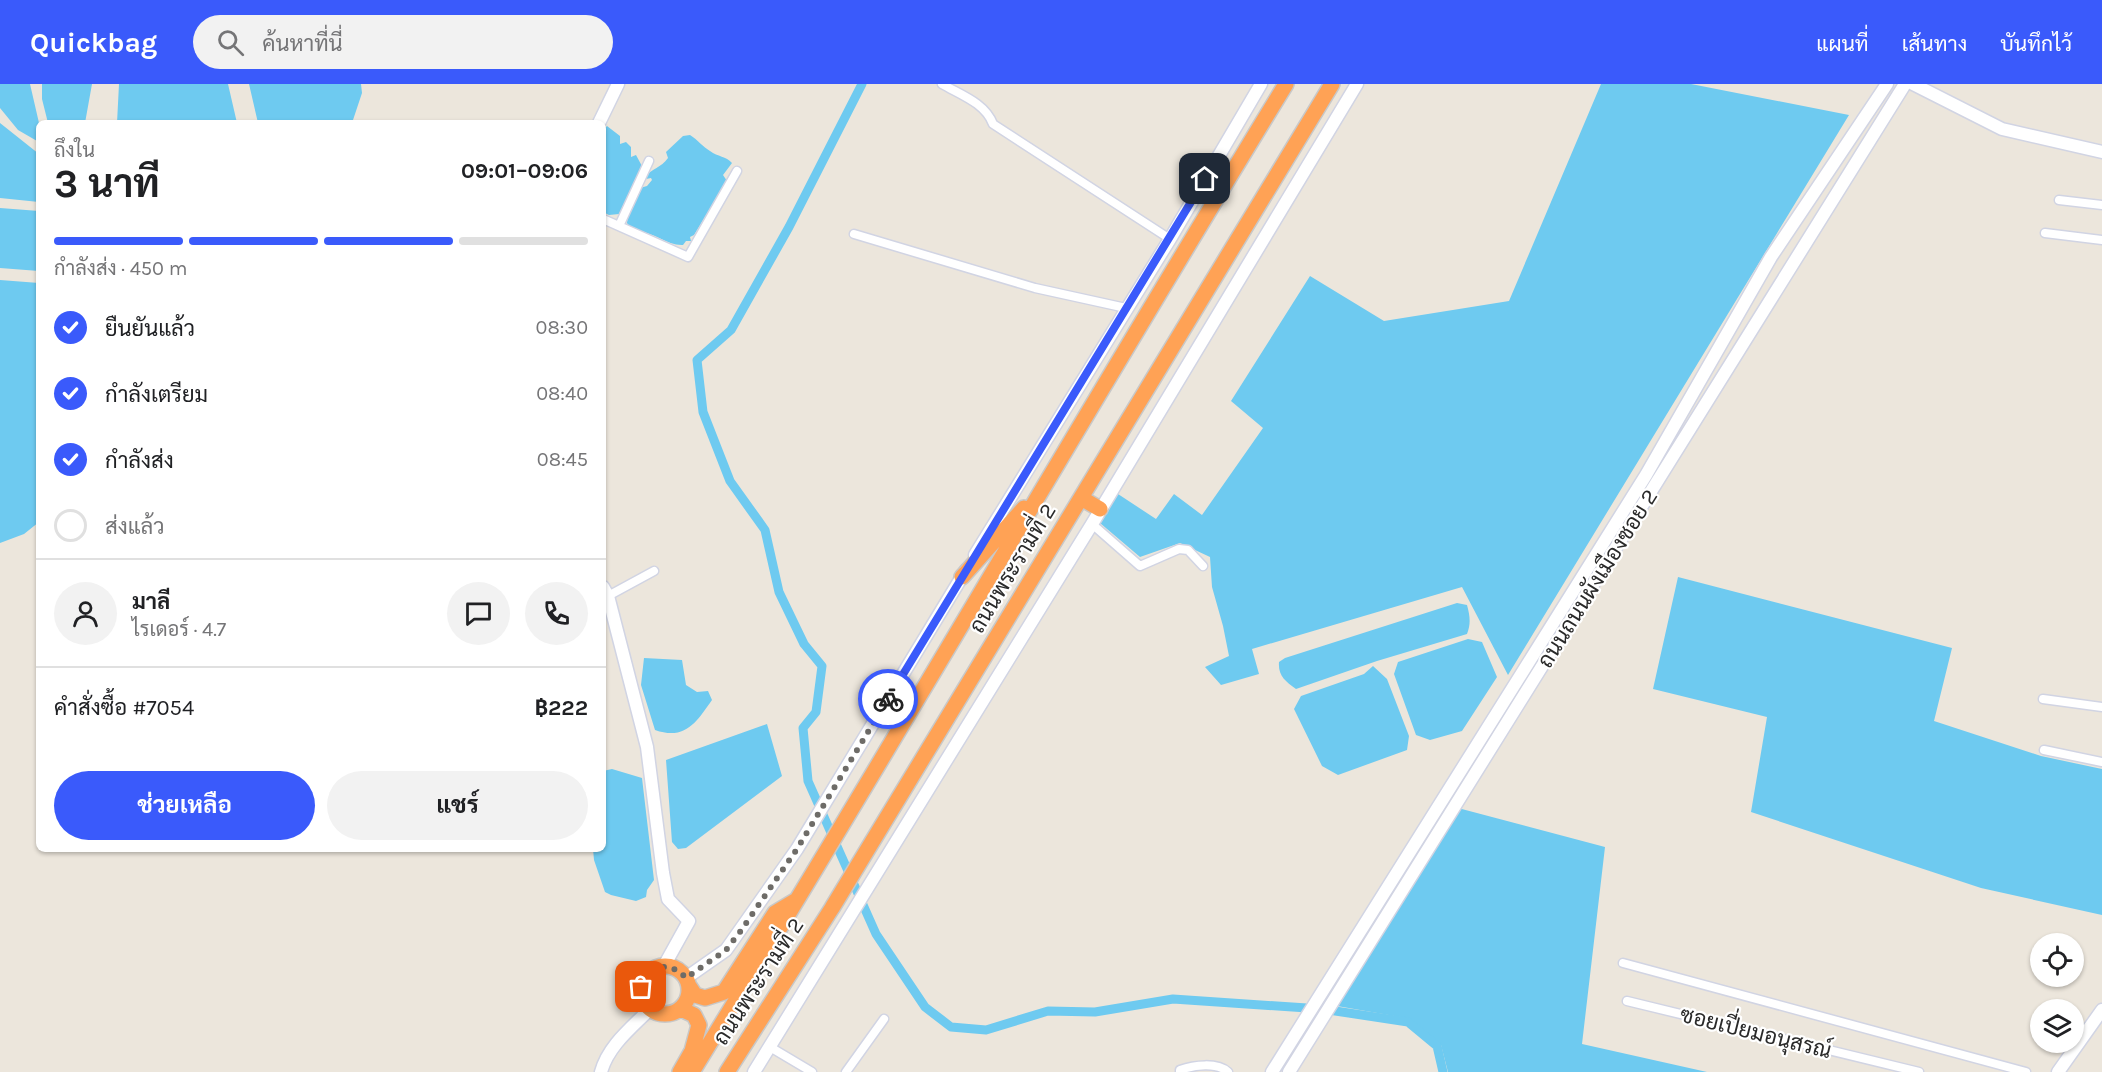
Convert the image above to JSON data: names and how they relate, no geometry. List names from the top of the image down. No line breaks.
{"streets":{"highway":["ถนนพระรามที่ 2"],"street":["ถนนถนนผังเมืองซอย 2","ซอยเปี่ยมอนุสรณ์"]},"page":{"header":"Quickbag","search":"ค้นหาที่นี่","nav":["แผนที่","เส้นทาง","บันทึกไว้"],"heading":["3 นาที","ถึงใน","09:01–09:06"],"panel":["มาลี","ไรเดอร์ · 4.7","คำสั่งซื้อ #7054","฿222"],"bar":"กำลังส่ง · 450 m","list":[["ยืนยันแล้ว","08:30"],["กำลังเตรียม","08:40"],["กำลังส่ง","08:45"],"ส่งแล้ว"],"buttons":["ช่วยเหลือ","แชร์"]}}
